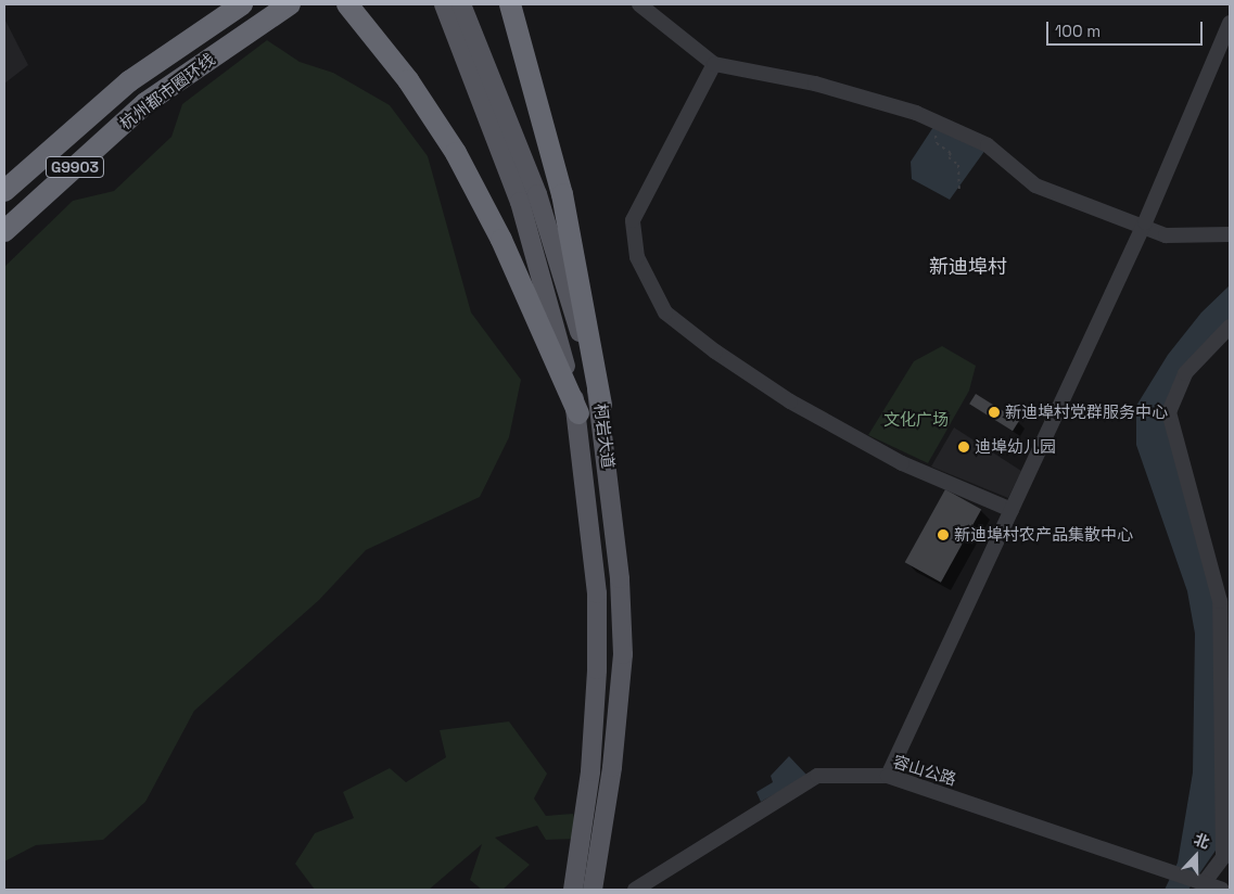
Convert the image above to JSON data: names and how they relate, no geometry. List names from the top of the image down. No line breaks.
{"streets":{"highway":["杭州都市圈环线","G9903"],"main road":["柯岩大道"],"street":["容山公路"]},"districts":["新迪埠村"],"parks":["文化广场"],"places":["新迪埠村党群服务中心","迪埠幼儿园","新迪埠村农产品集散中心"],"scale_bar":"100 m","north":"top"}
